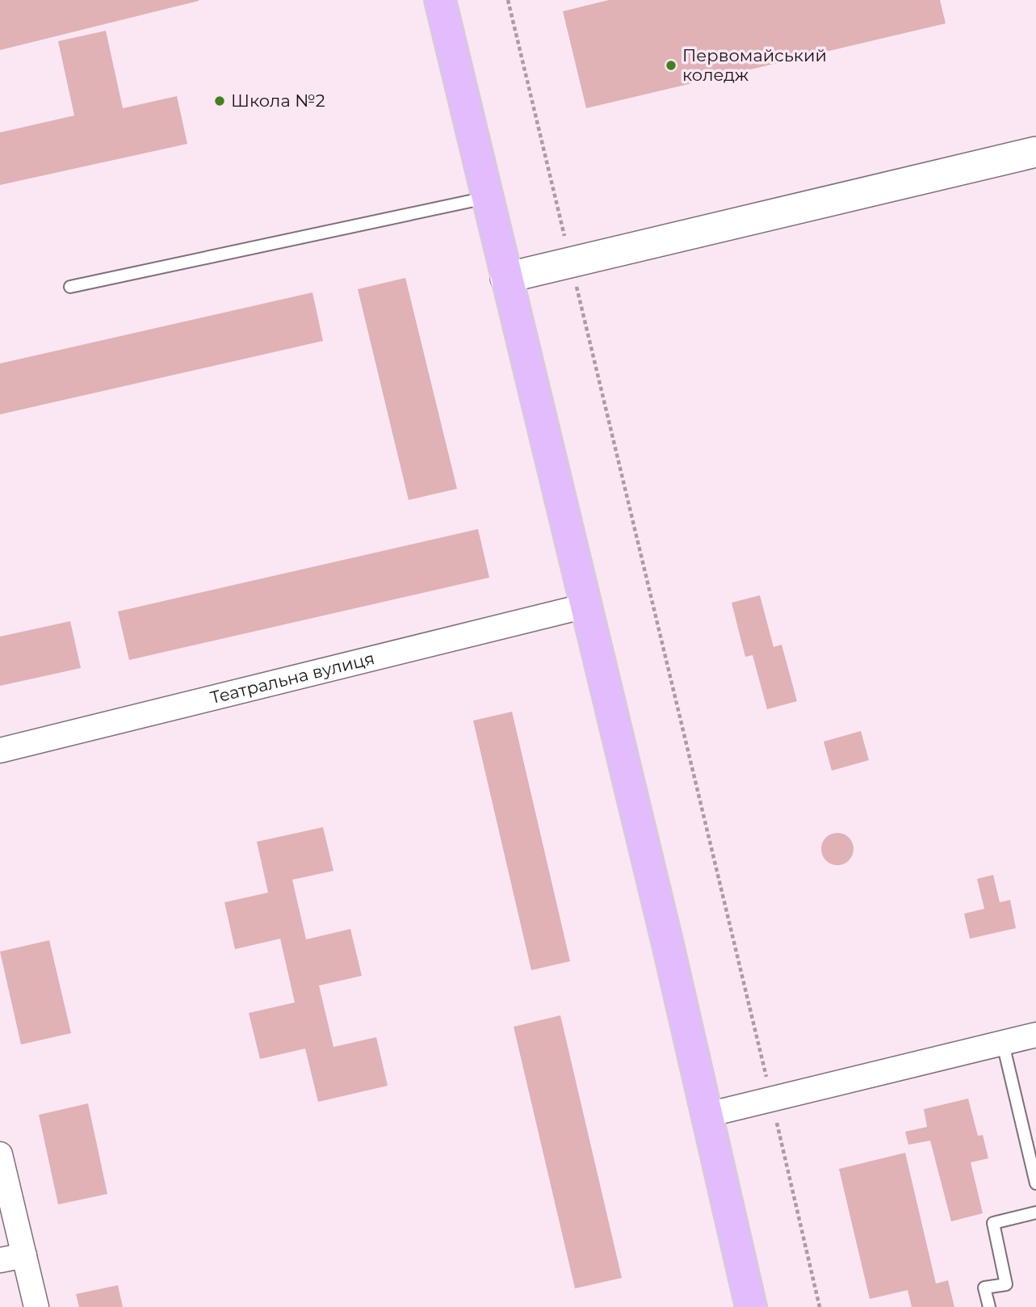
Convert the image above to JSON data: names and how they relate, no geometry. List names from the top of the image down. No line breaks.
{"streets":{"street":["Театральна вулиця"]},"places":["Первомайський коледж","Школа №2"]}
